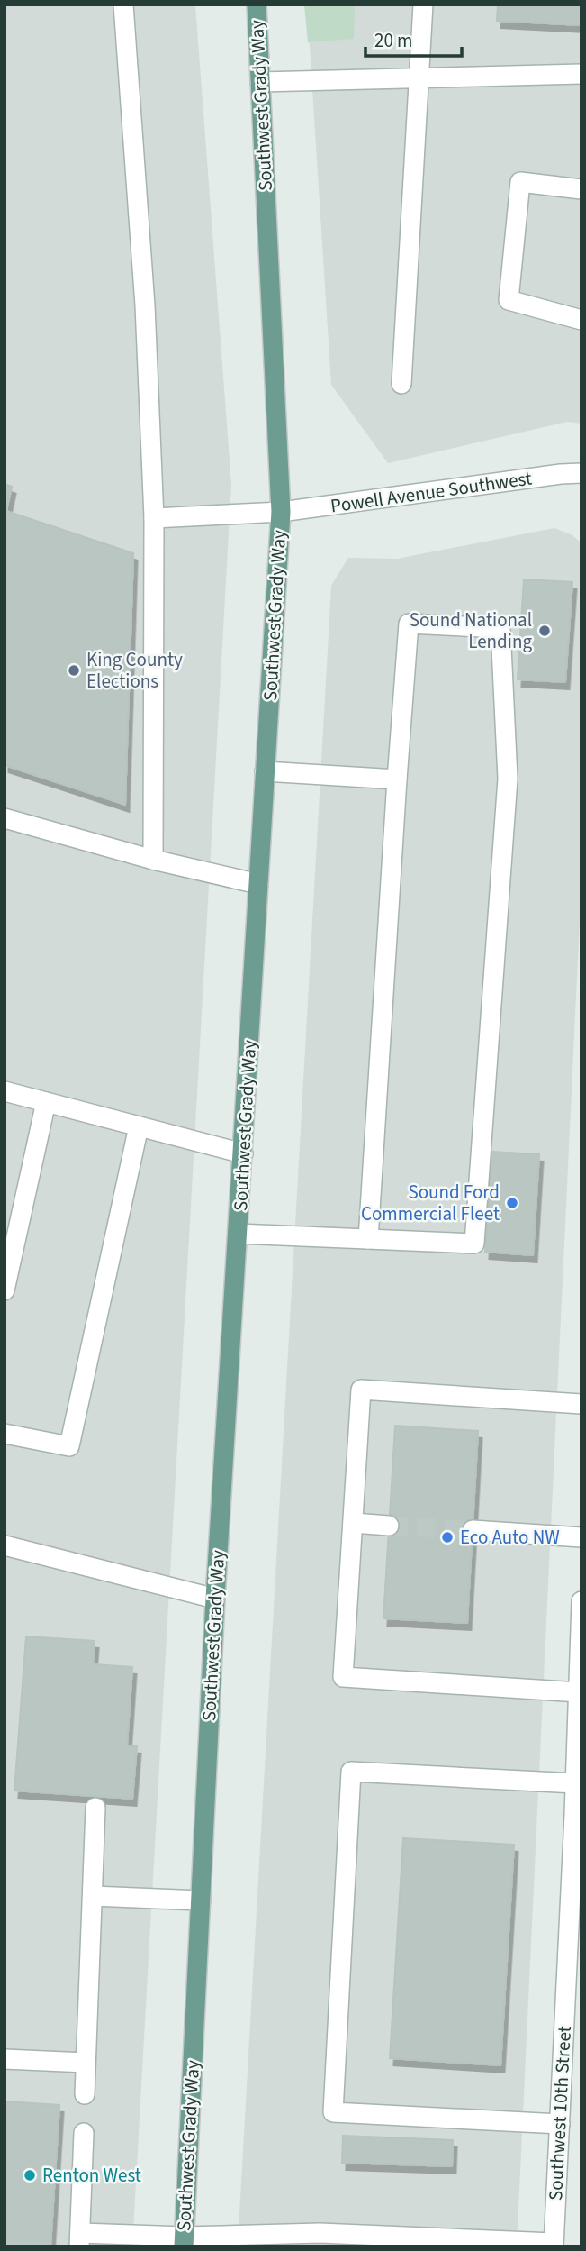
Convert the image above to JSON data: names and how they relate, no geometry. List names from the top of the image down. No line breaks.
{"streets":{"main road":["Southwest Grady Way"],"street":["Powell Avenue Southwest","Southwest 10th Street"]},"crossings":[["Southwest Grady Way","Powell Avenue Southwest"]],"places":["Sound National Lending","King County Elections","Sound Ford Commercial Fleet","Eco Auto NW","Renton West"],"scale_bar":"20 m"}
